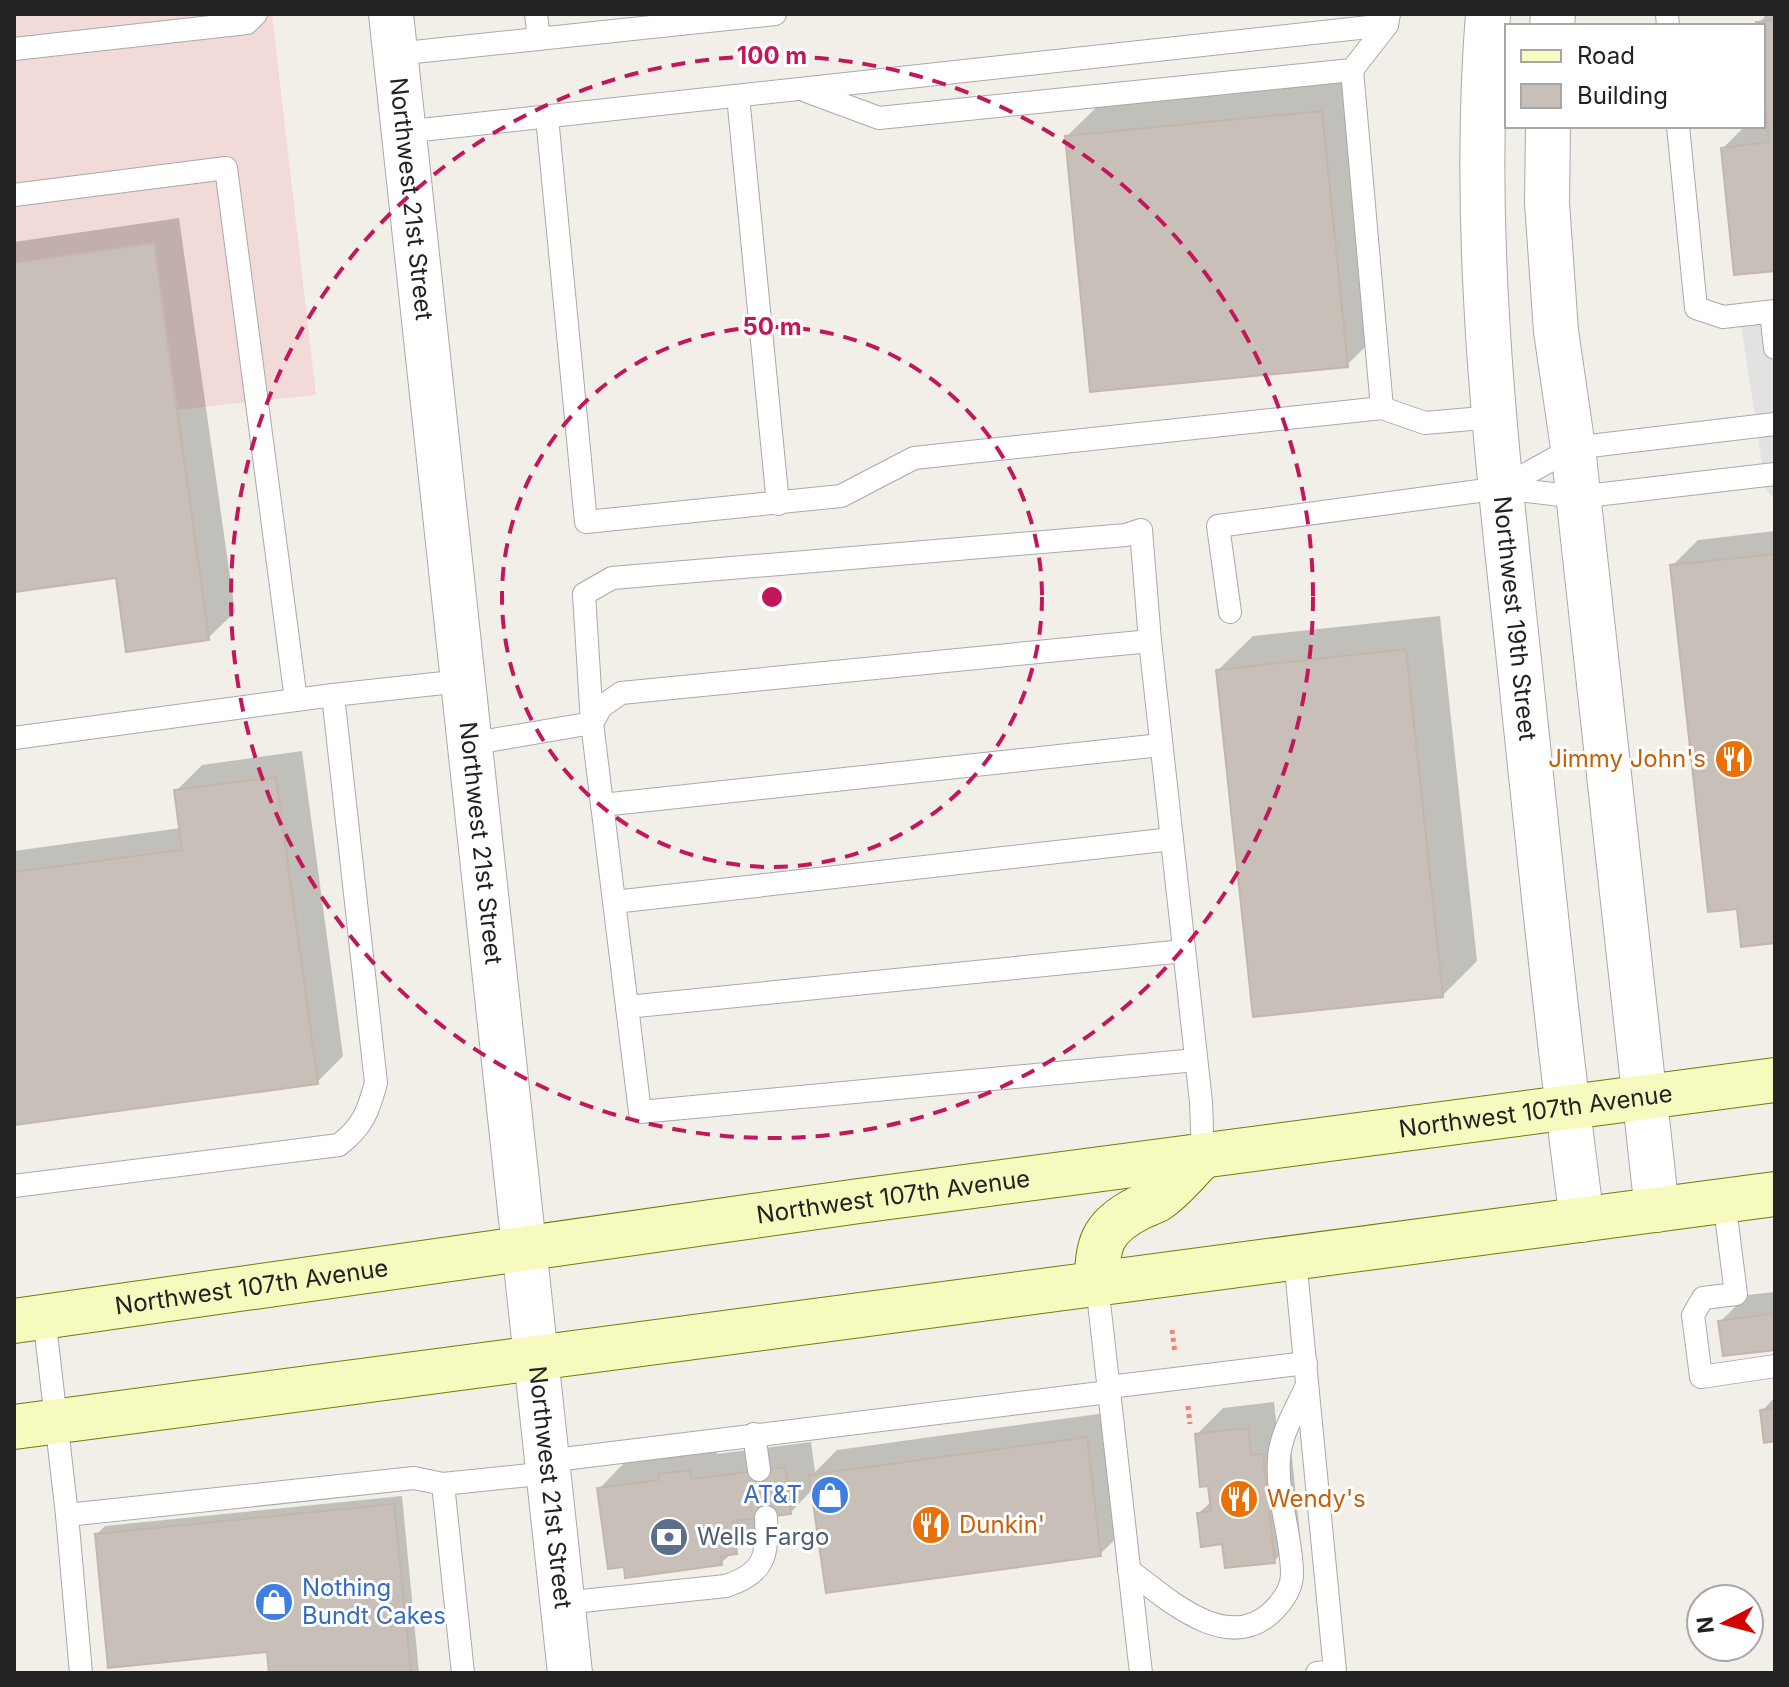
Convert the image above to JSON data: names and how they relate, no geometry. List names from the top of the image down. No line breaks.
{"streets":{"main road":["Northwest 107th Avenue"],"street":["Northwest 21st Street","Northwest 19th Street"]},"crossings":[["Northwest 21st Street","Northwest 107th Avenue"],["Northwest 19th Street","Northwest 107th Avenue"]],"places":{"restaurant":["Jimmy John's","Wendy's","Dunkin'"],"shop":["AT&T","Nothing Bundt Cakes"],"bank":["Wells Fargo"]},"legend":["Road","Building"],"north":"left","rings":["100 m","50 m"]}
